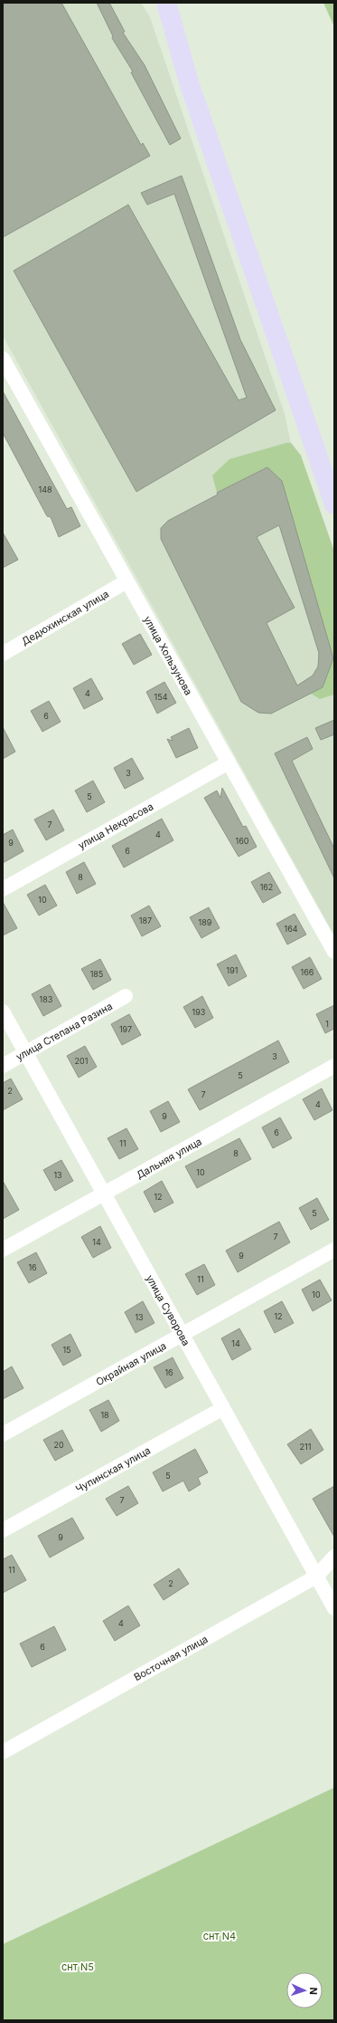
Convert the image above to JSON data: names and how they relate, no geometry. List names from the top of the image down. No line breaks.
{"streets":{"street":["Дедюхинская улица","улица Хользунова","улица Некрасова","улица Степана Разина","Дальняя улица","улица Суворова","Окрайная улица","Чупинская улица","Восточная улица"]},"crossings":[["Дедюхинская улица","улица Хользунова"],["улица Хользунова","улица Некрасова"],["улица Степана Разина","улица Суворова"],["Дальняя улица","улица Суворова"],["улица Суворова","Окрайная улица"],["улица Суворова","Чупинская улица"],["улица Суворова","Восточная улица"]],"parks":["снт N4","снт N5"],"house_numbers":["148","4","154","6","3","5","7","4","160","9","6","8","162","10","187","189","164","191","166","185","183","193","1","197","3","201","5","2","7","4","9","6","11","8","10","13","12","5","7","14","9","16","11","10","12","13","14","15","16","18","20","211","5","7","9","11","2","4","6"],"north":"right"}
